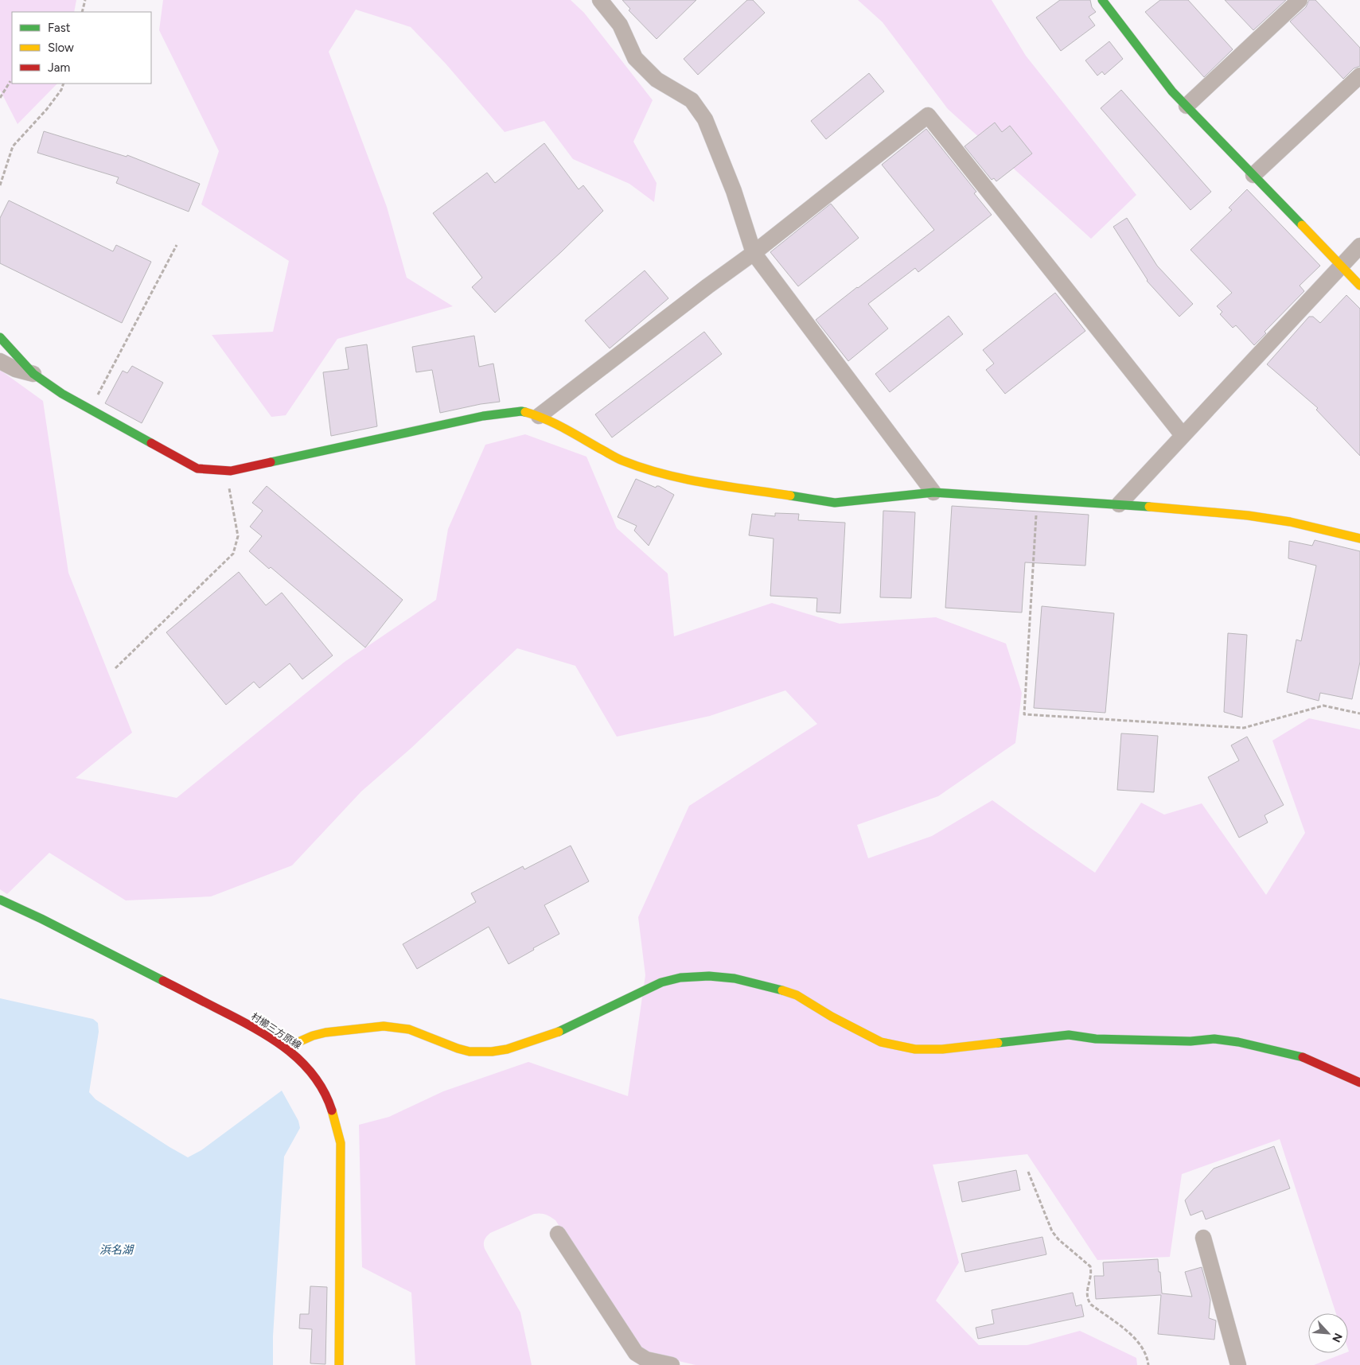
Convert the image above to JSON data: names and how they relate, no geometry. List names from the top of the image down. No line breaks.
{"streets":{"street":["村櫛三方原線"]},"water":["浜名湖"],"legend":["Fast","Slow","Jam"],"north":"bottom right"}
